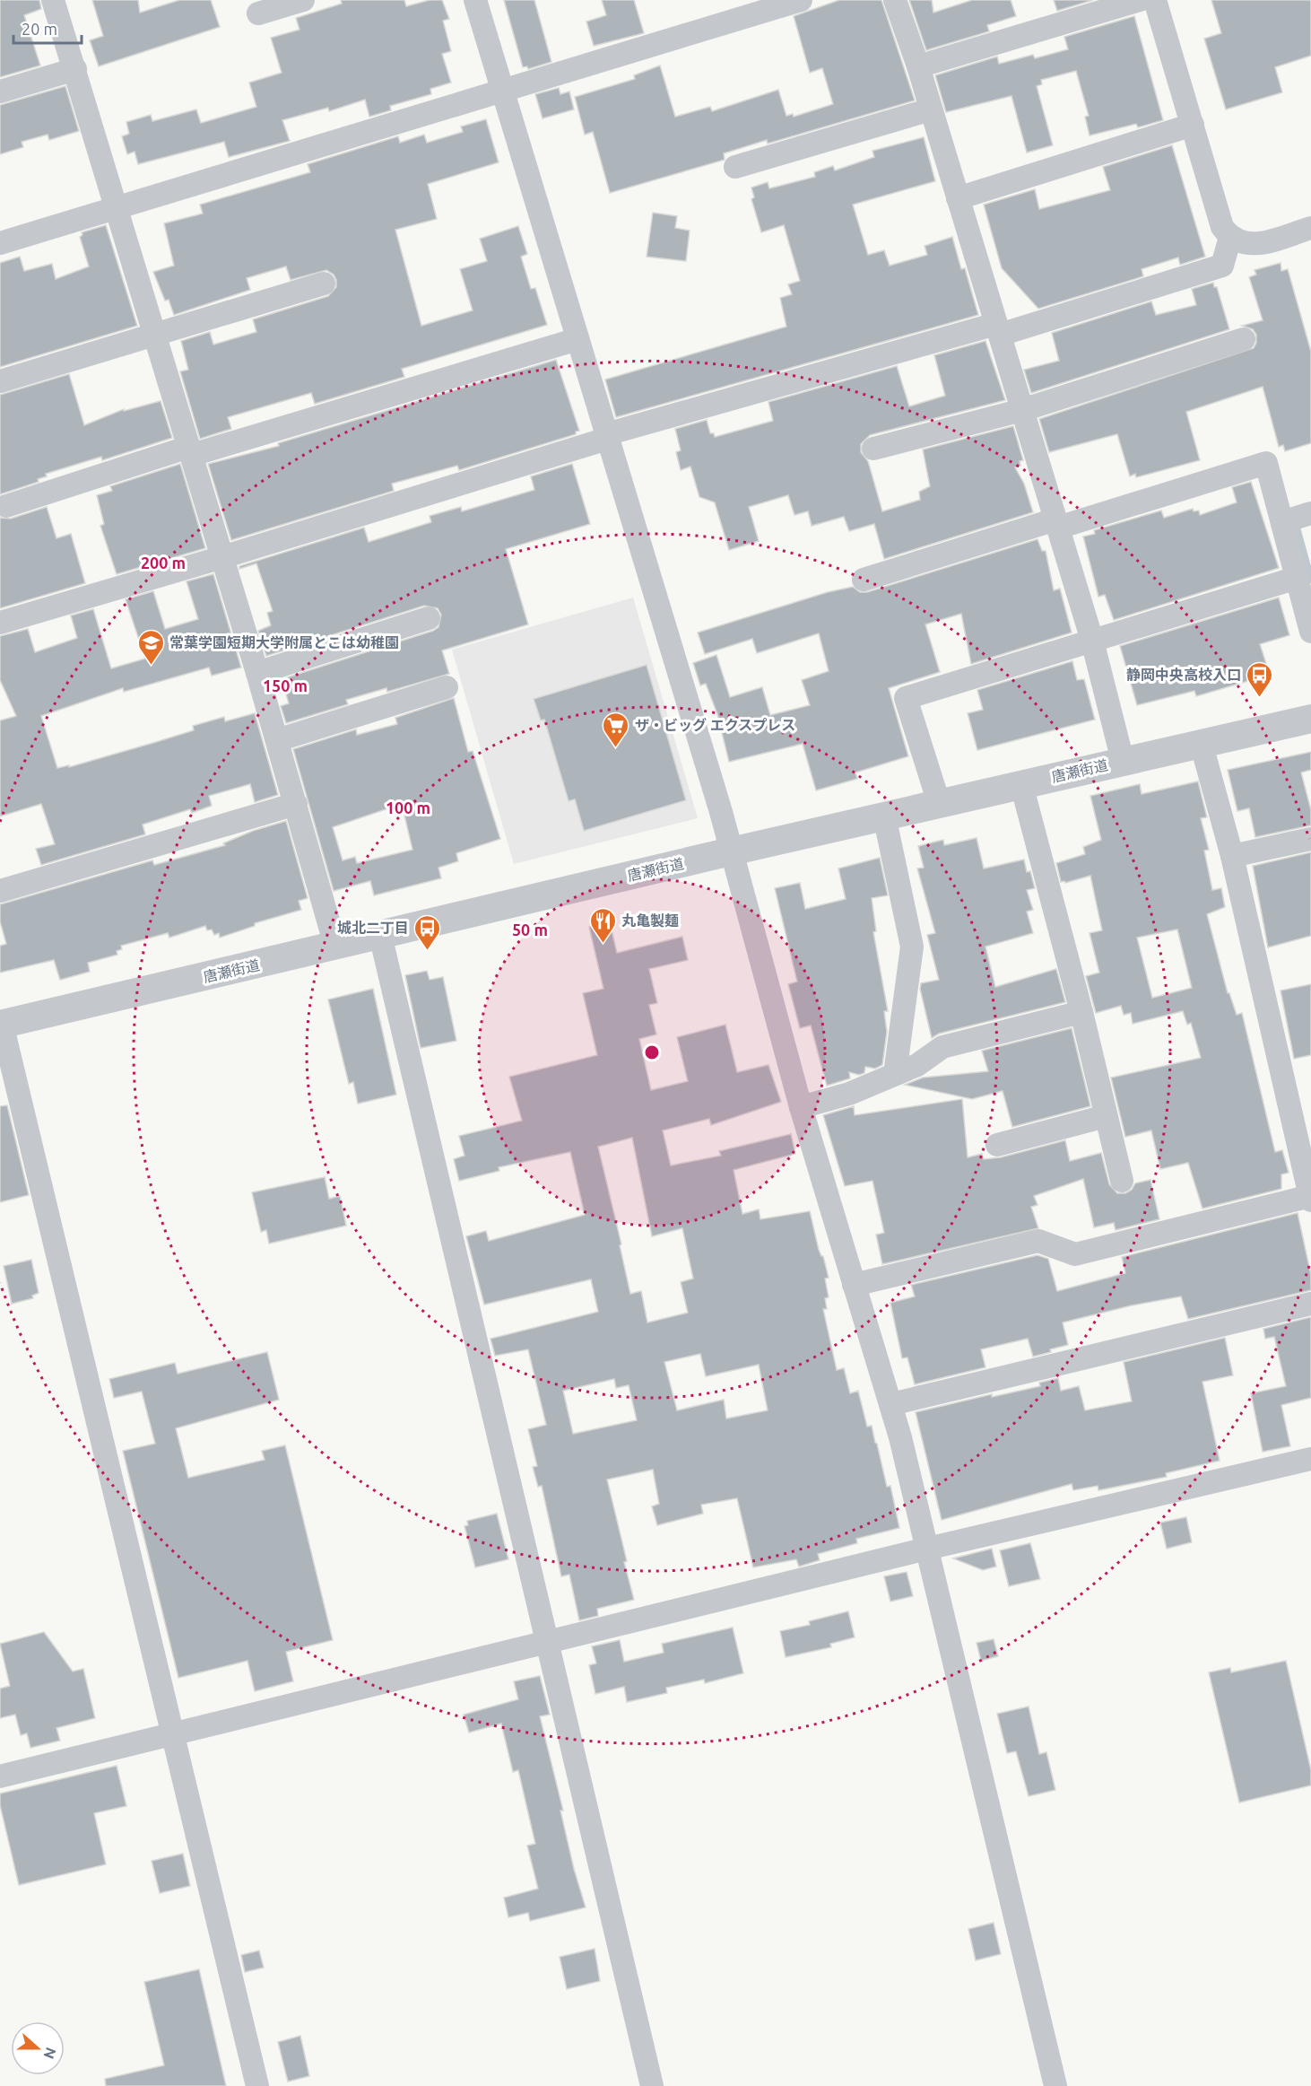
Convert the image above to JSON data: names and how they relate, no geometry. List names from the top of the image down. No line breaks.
{"streets":{"street":["唐瀬街道"]},"places":{"school or university":["常葉学園短期大学附属とこは幼稚園"],"bus stop":["静岡中央高校入口","城北二丁目"],"supermarket":["ザ・ビッグ エクスプレス"],"restaurant":["丸亀製麺"]},"scale_bar":"20 m","north":"right","rings":["200 m","150 m","100 m","50 m"]}
